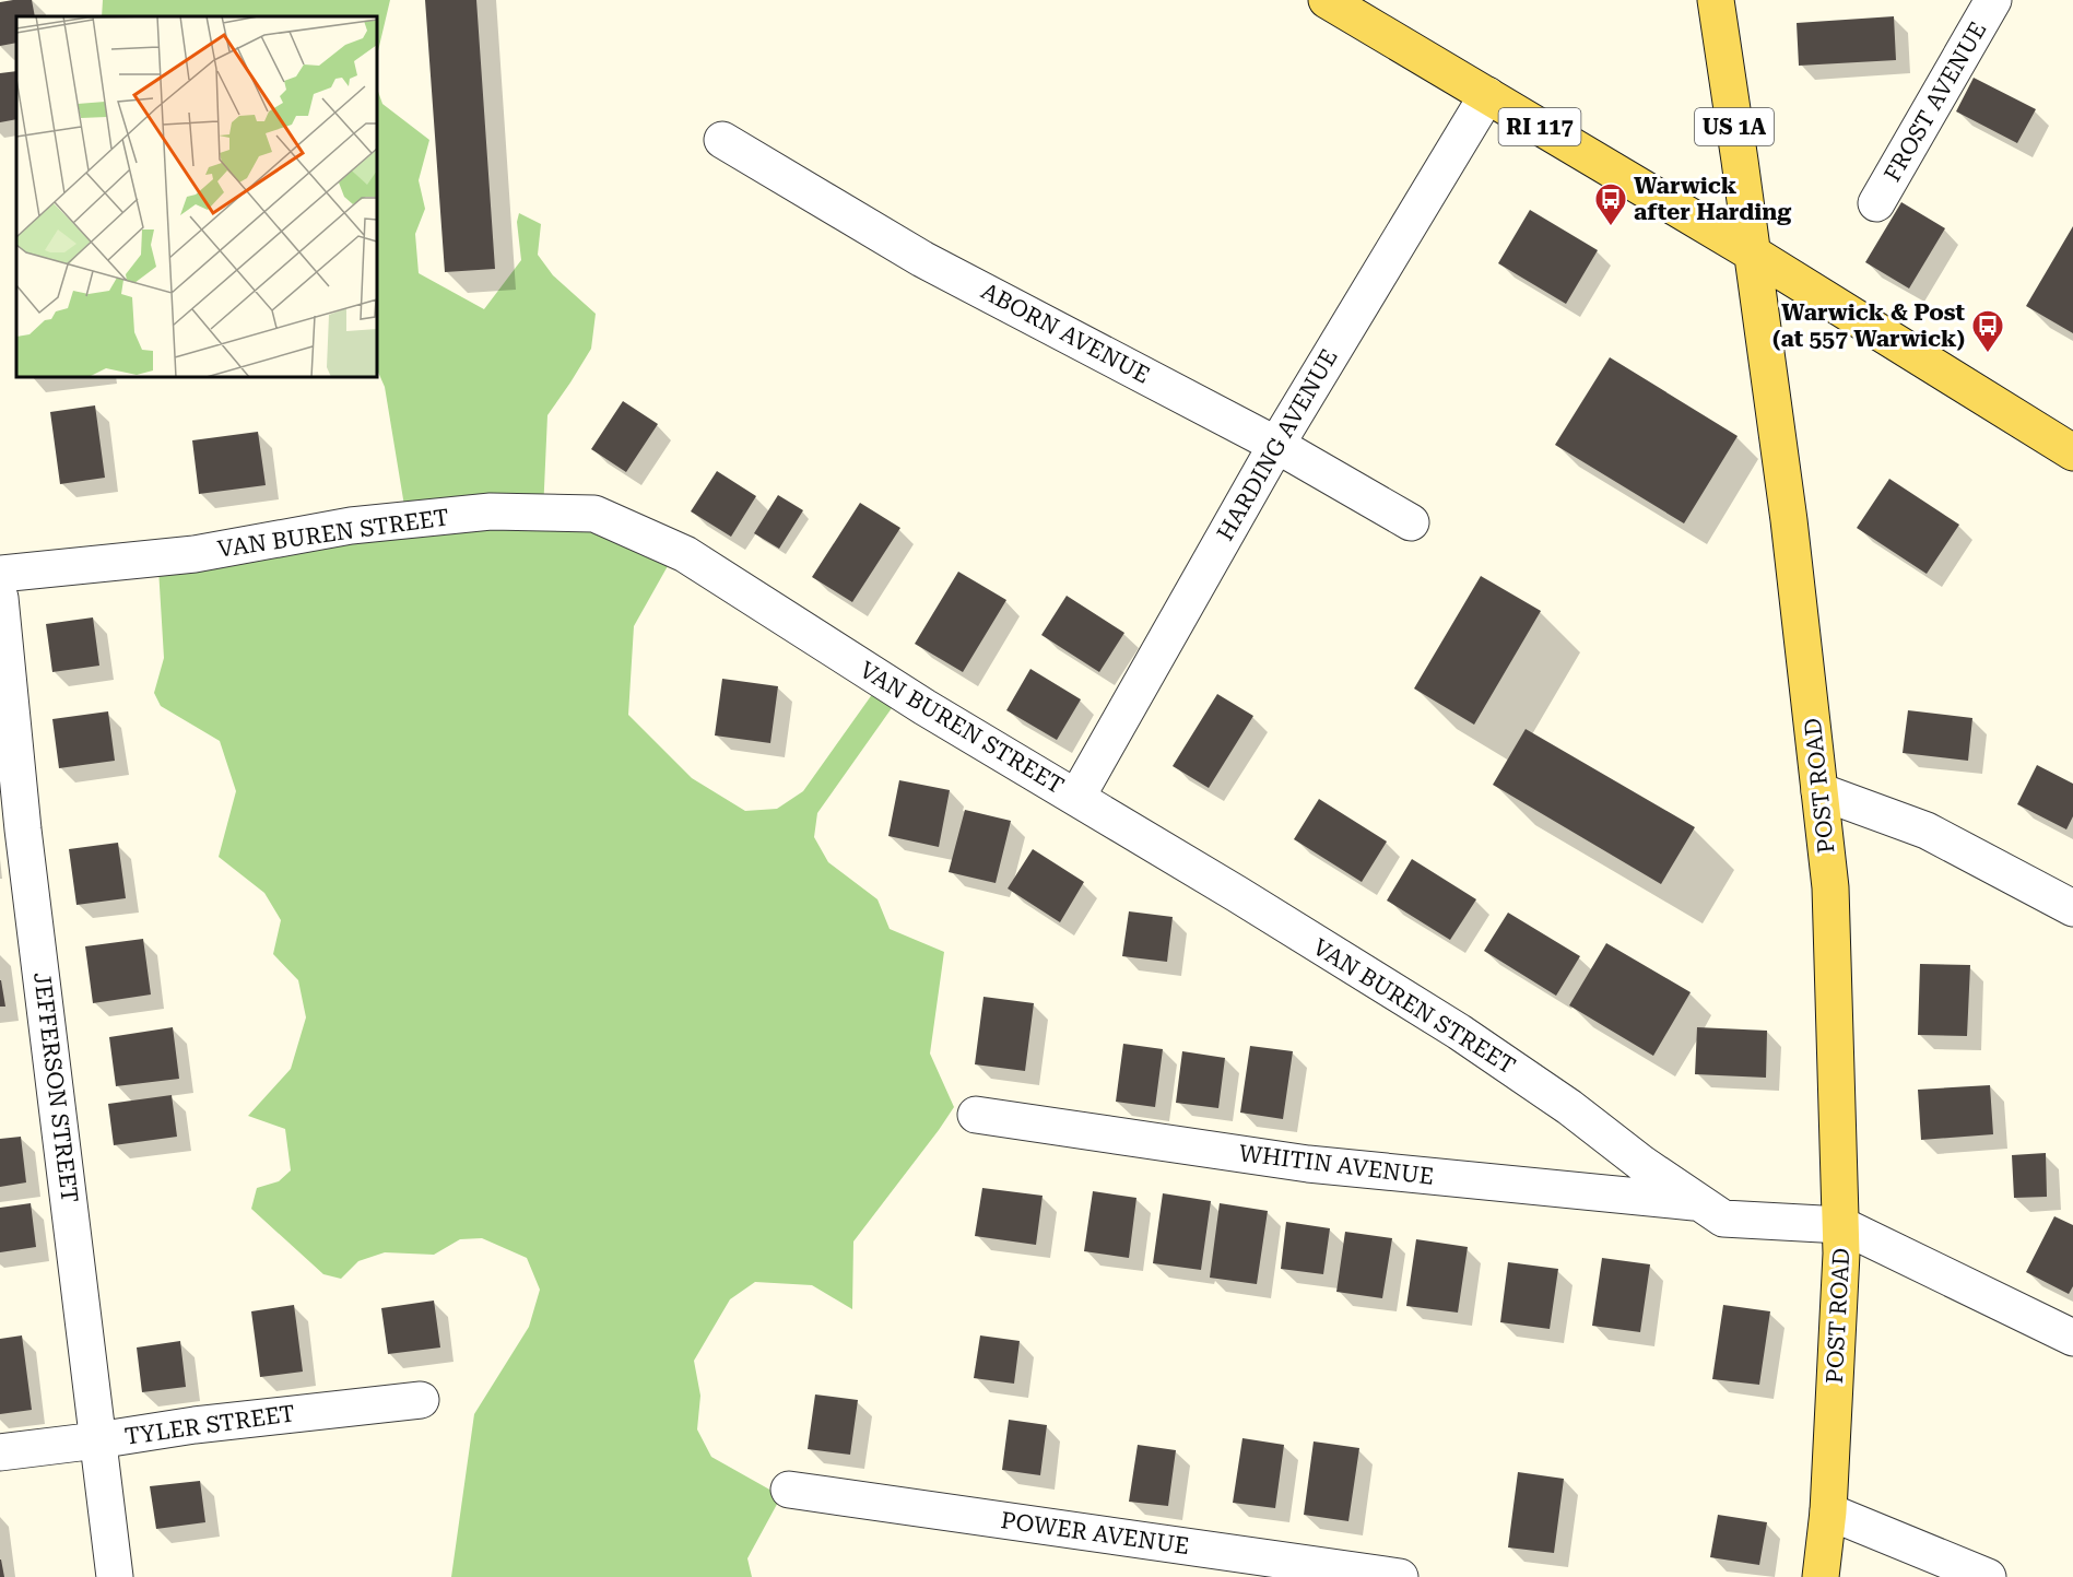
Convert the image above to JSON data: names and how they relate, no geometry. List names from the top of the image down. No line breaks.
{"streets":{"main road":["RI 117","US 1A","POST ROAD"],"street":["FROST AVENUE","ABORN AVENUE","HARDING AVENUE","VAN BUREN STREET","JEFFERSON STREET","WHITIN AVENUE","TYLER STREET","POWER AVENUE"]},"crossings":[["RI 117","HARDING AVENUE"],["RI 117","POST ROAD"],["ABORN AVENUE","HARDING AVENUE"],["HARDING AVENUE","VAN BUREN STREET"],["VAN BUREN STREET","POST ROAD"],["VAN BUREN STREET","WHITIN AVENUE"],["JEFFERSON STREET","TYLER STREET"]],"places":{"bus stop":["Warwick after Harding","Warwick & Post (at 557 Warwick)"]}}
